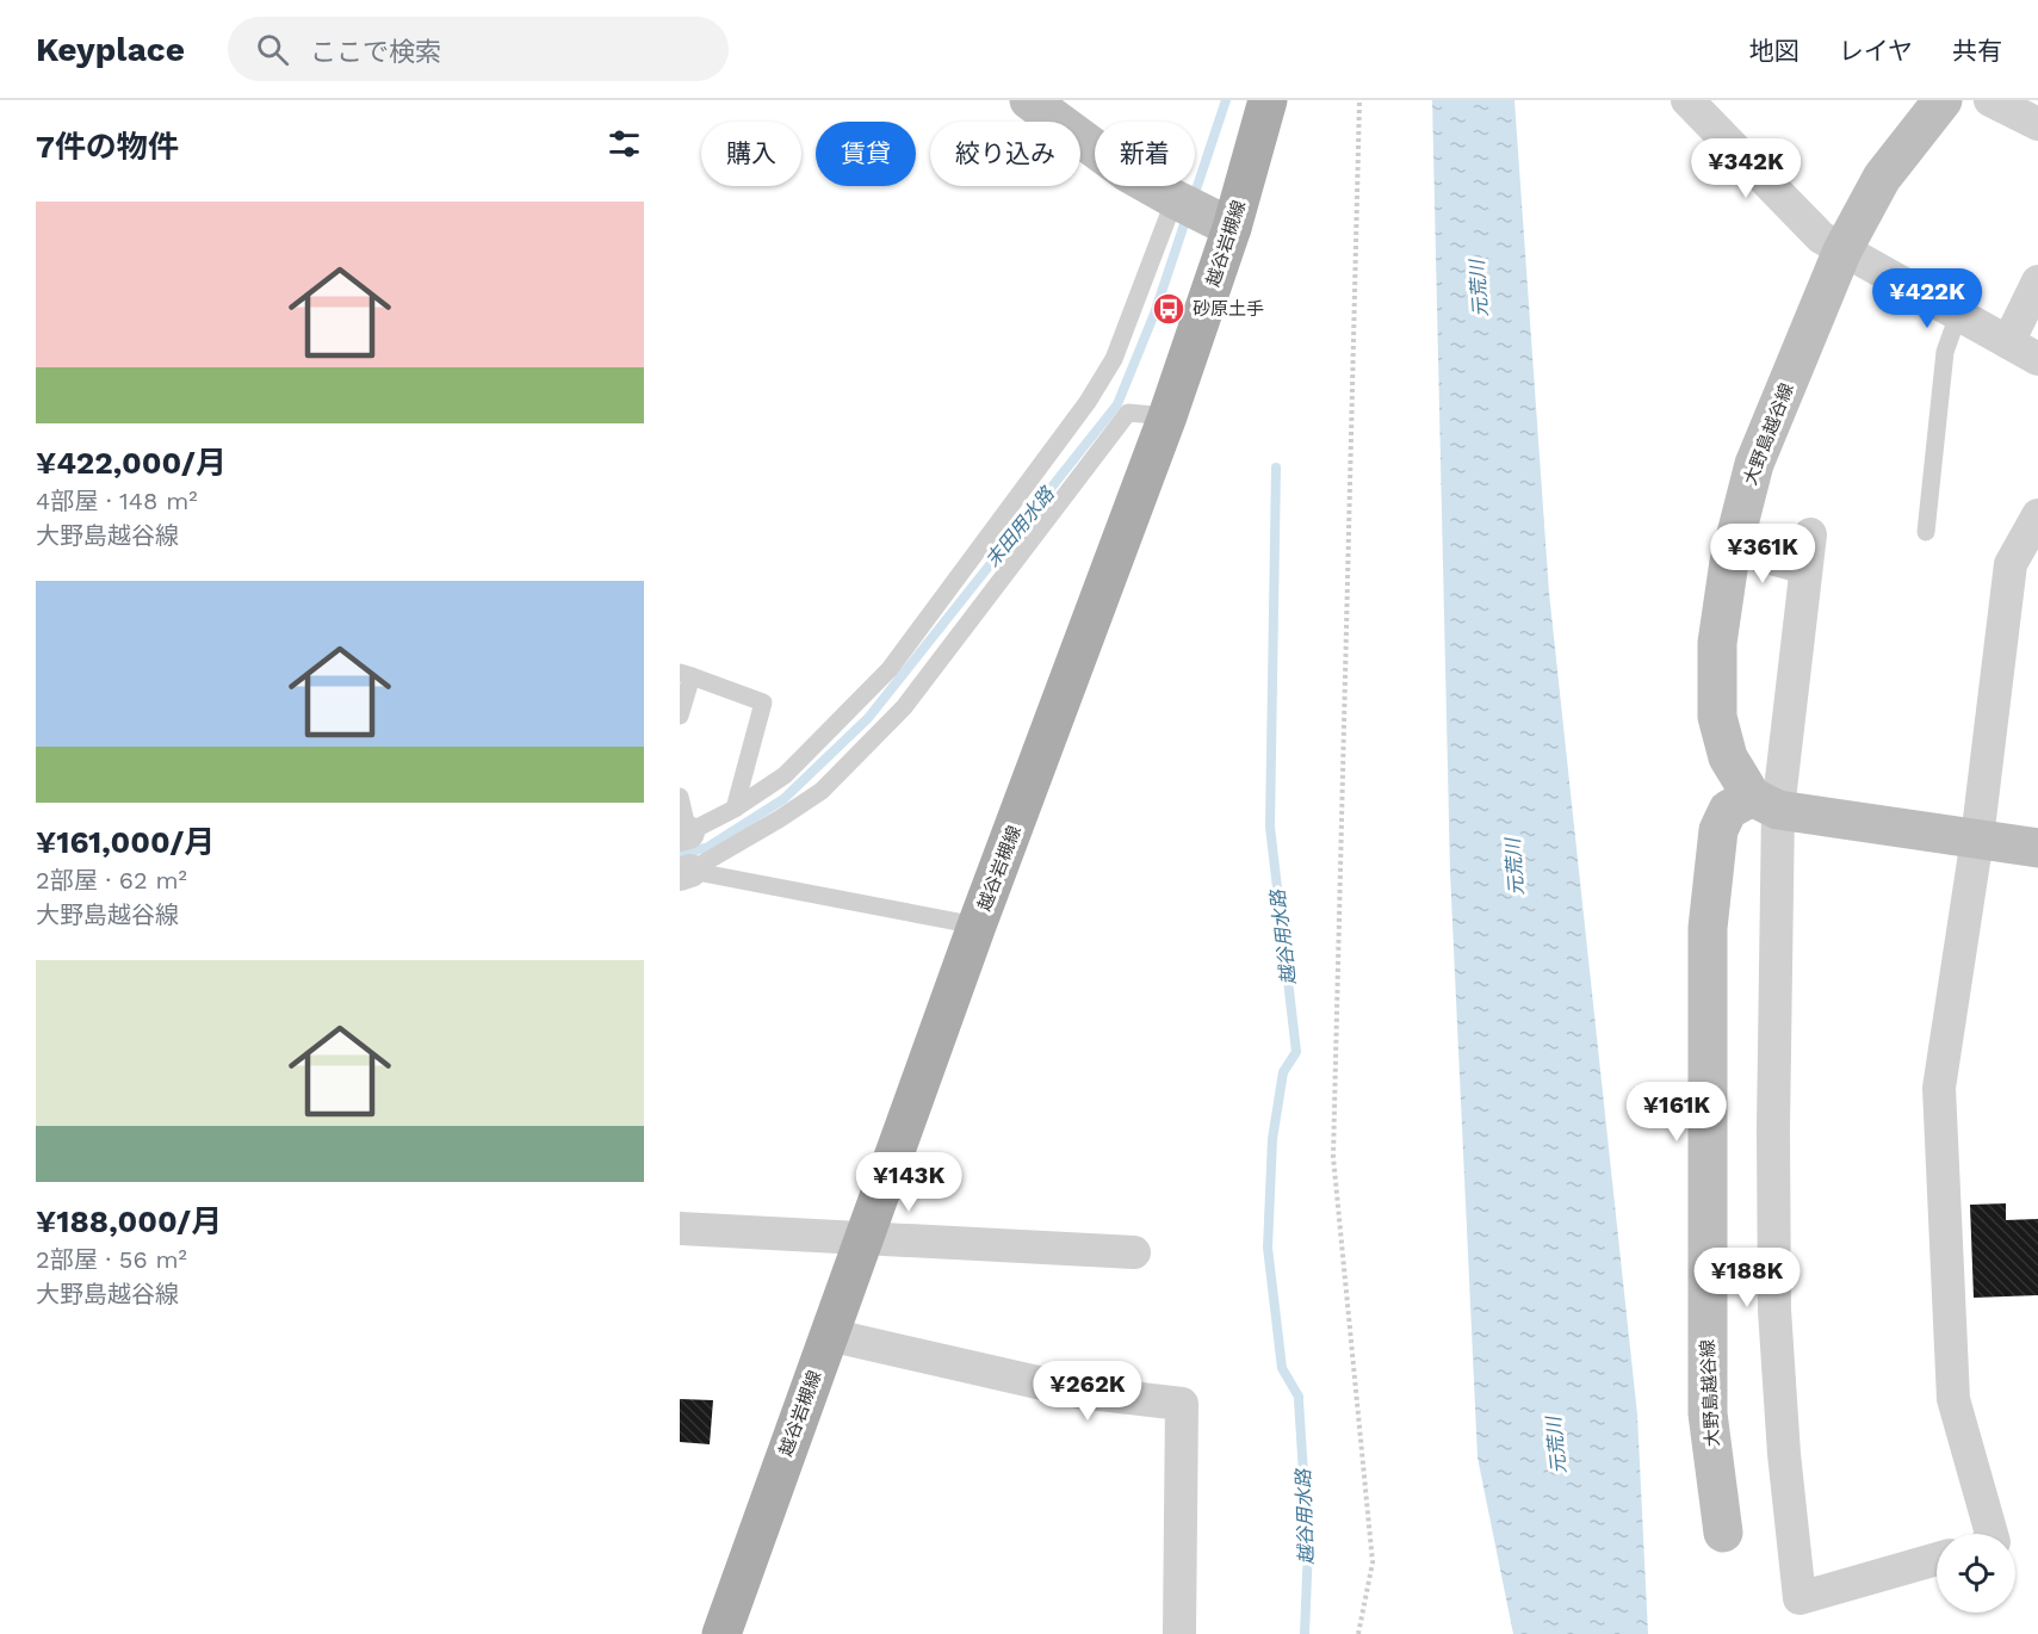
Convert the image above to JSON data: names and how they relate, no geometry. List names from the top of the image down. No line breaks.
{"streets":{"main road":["越谷岩槻線","大野島越谷線"]},"water":["元荒川","末田用水路","越谷用水路"],"places":{"bus stop":["砂原土手"]},"page":{"header":"Keyplace","search":"ここで検索","nav":["地図","レイヤ","共有"],"heading":"7件の物件","chip":["購入","賃貸","絞り込み","新着"],"price":["¥342K","¥422K","¥361K","¥161K","¥143K","¥188K","¥262K"],"list":[{"name":"¥422,000/月","note":"4部屋 · 148 m² · 大野島越谷線"},{"name":"¥161,000/月","note":"2部屋 · 62 m² · 大野島越谷線"},{"name":"¥188,000/月","note":"2部屋 · 56 m² · 大野島越谷線"}]}}
